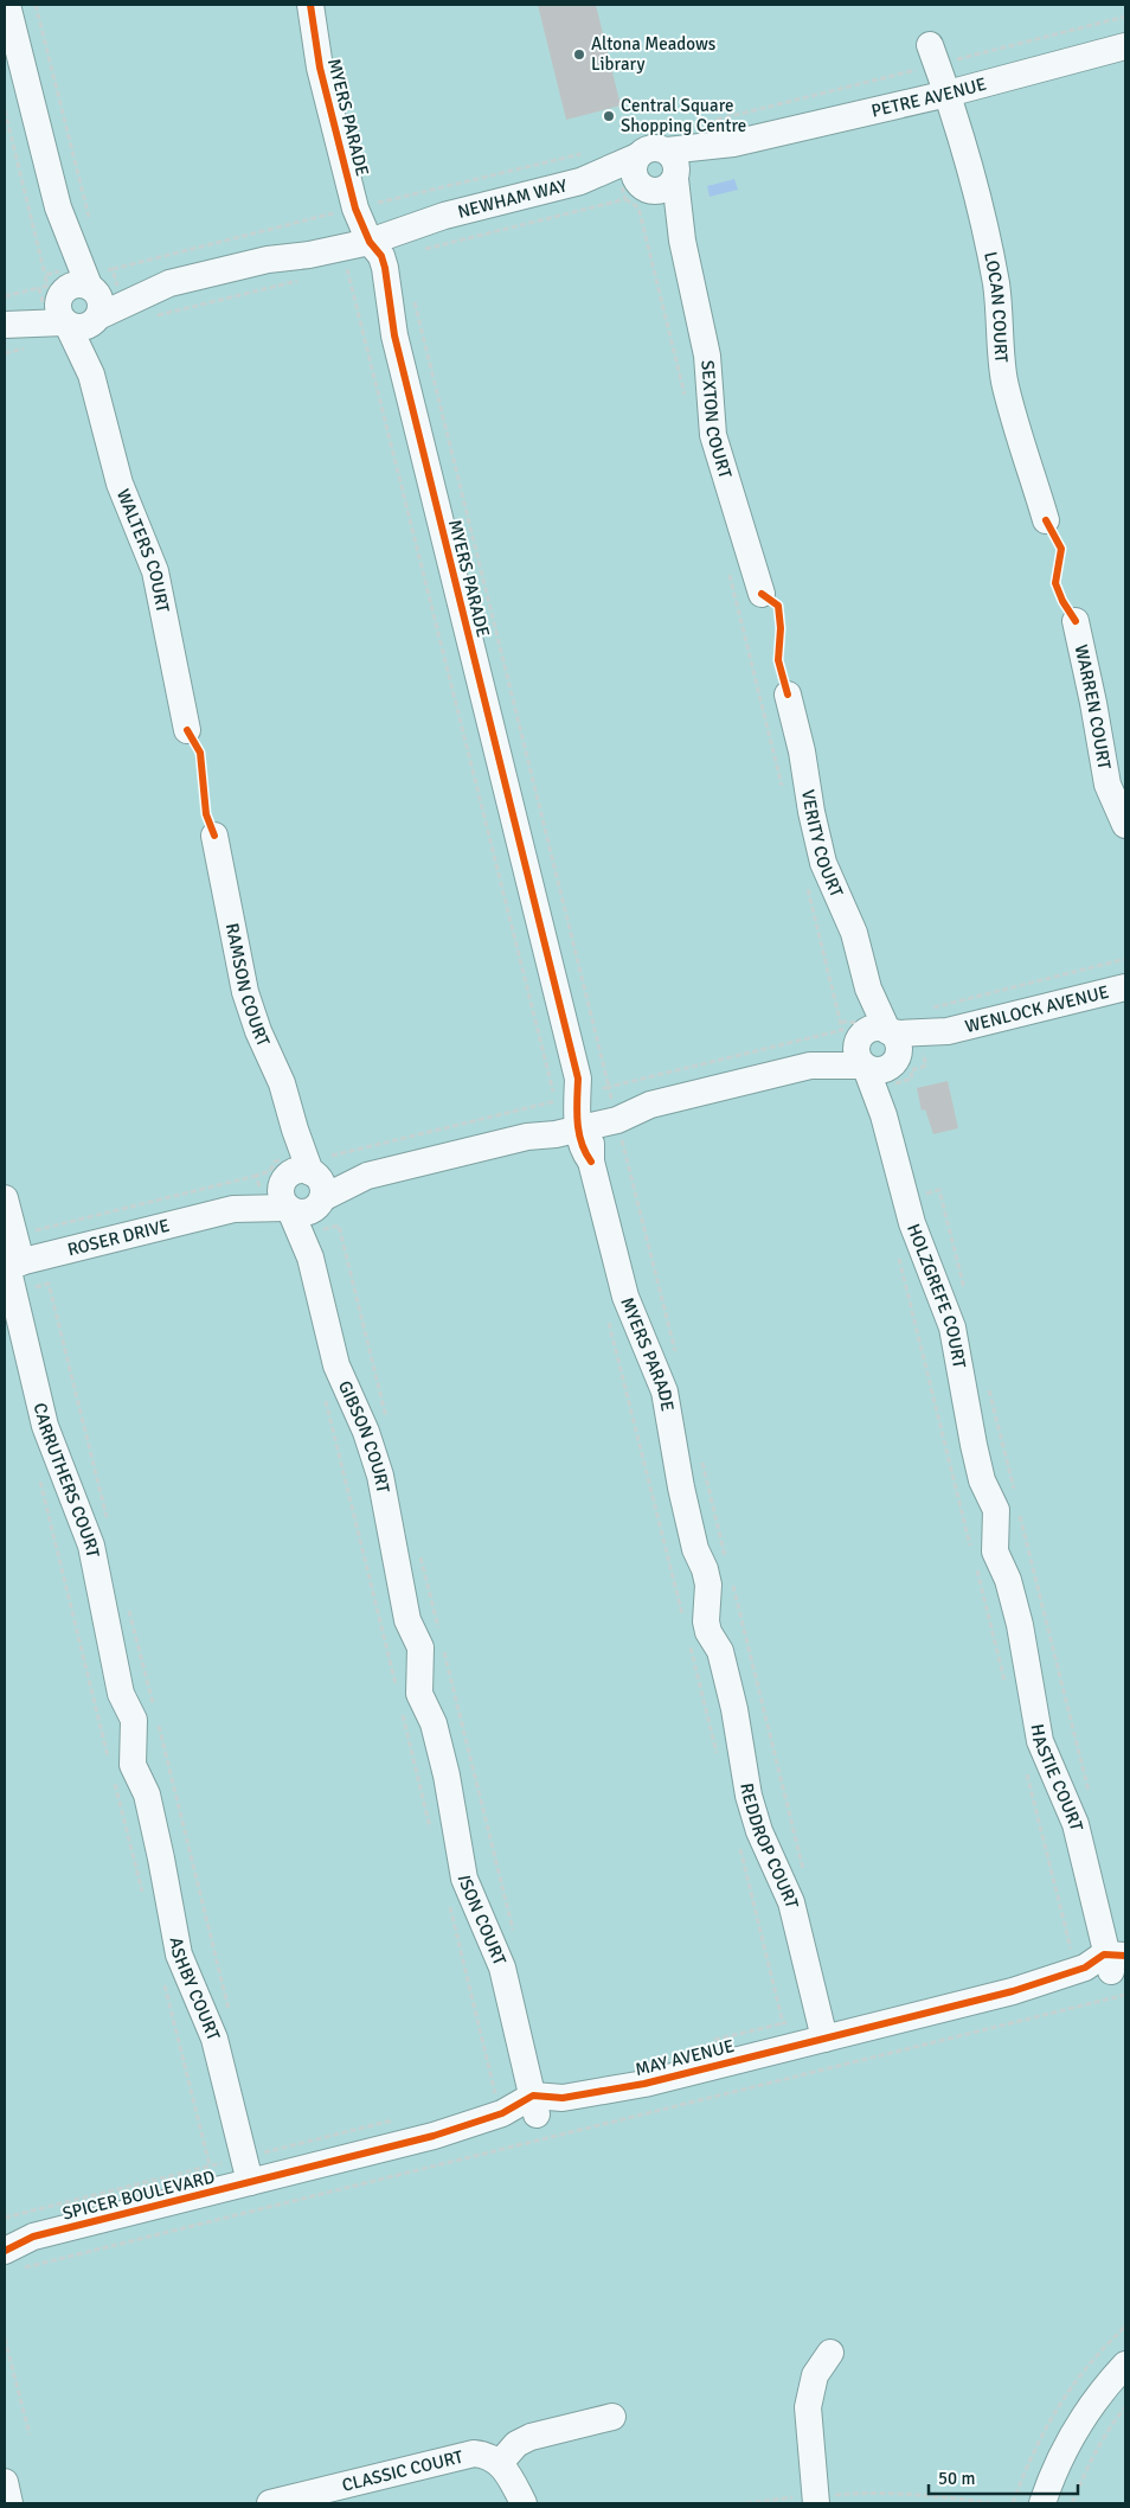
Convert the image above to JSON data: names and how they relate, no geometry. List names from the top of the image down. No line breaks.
{"streets":{"street":["PETRE AVENUE","MYERS PARADE","NEWHAM WAY","LOCAN COURT","SEXTON COURT","WALTERS COURT","WARREN COURT","VERITY COURT","RAMSON COURT","WENLOCK AVENUE","ROSER DRIVE","HOLZGREFE COURT","GIBSON COURT","CARRUTHERS COURT","HASTIE COURT","REDDROP COURT","ISON COURT","ASHBY COURT","MAY AVENUE","SPICER BOULEVARD","CLASSIC COURT"]},"crossings":[["PETRE AVENUE","NEWHAM WAY"],["PETRE AVENUE","LOCAN COURT"],["PETRE AVENUE","SEXTON COURT"],["MYERS PARADE","NEWHAM WAY"],["MYERS PARADE","WENLOCK AVENUE"],["MYERS PARADE","ROSER DRIVE"],["MYERS PARADE","REDDROP COURT"],["NEWHAM WAY","SEXTON COURT"],["NEWHAM WAY","WALTERS COURT"],["VERITY COURT","WENLOCK AVENUE"],["VERITY COURT","HOLZGREFE COURT"],["RAMSON COURT","ROSER DRIVE"],["RAMSON COURT","GIBSON COURT"],["WENLOCK AVENUE","ROSER DRIVE"],["WENLOCK AVENUE","HOLZGREFE COURT"],["ROSER DRIVE","GIBSON COURT"],["ROSER DRIVE","CARRUTHERS COURT"],["HOLZGREFE COURT","HASTIE COURT"],["GIBSON COURT","ISON COURT"],["CARRUTHERS COURT","ASHBY COURT"],["HASTIE COURT","MAY AVENUE"],["REDDROP COURT","MAY AVENUE"],["ISON COURT","MAY AVENUE"],["ASHBY COURT","MAY AVENUE"],["ASHBY COURT","SPICER BOULEVARD"],["MAY AVENUE","SPICER BOULEVARD"]],"places":["Altona Meadows Library","Central Square Shopping Centre"],"scale_bar":"50 m"}
